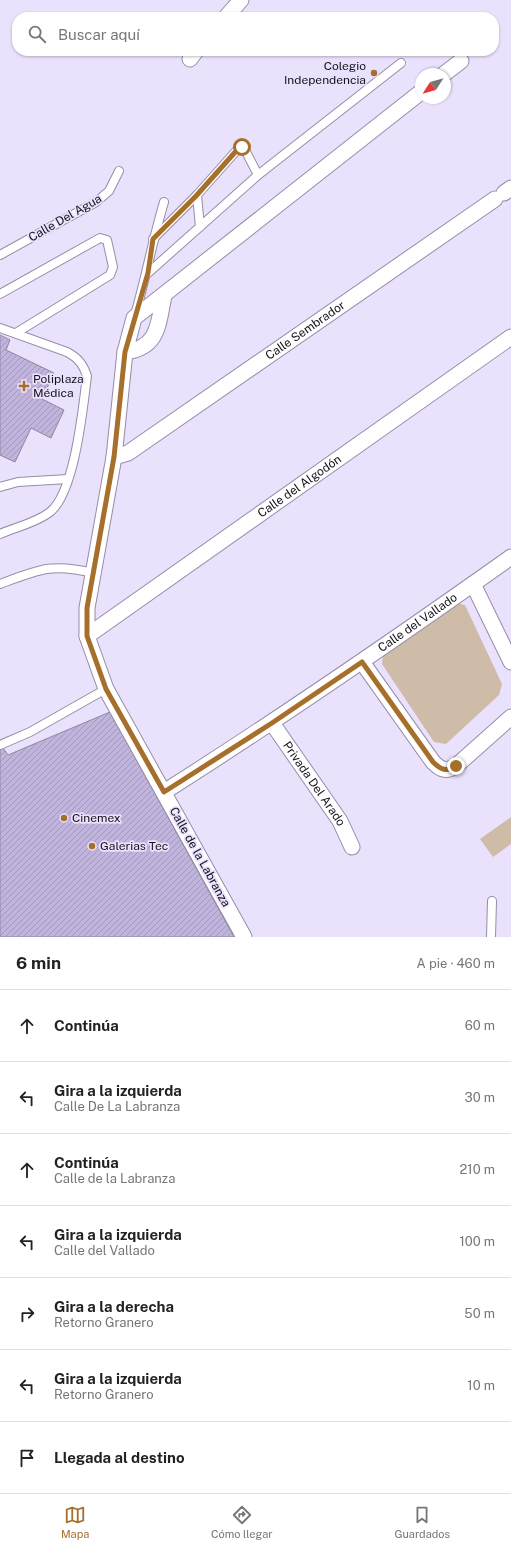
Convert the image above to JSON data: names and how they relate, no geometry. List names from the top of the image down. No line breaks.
{"streets":{"street":["Calle Sembrador","Calle del Algodón","Calle del Vallado","Privada Del Arado","Calle de la Labranza"],"lane":["Calle Del Agua"]},"crossings":[["Calle Sembrador","Calle de la Labranza"],["Calle del Algodón","Calle de la Labranza"],["Calle del Vallado","Privada Del Arado"],["Calle del Vallado","Calle de la Labranza"]],"places":{"other":["Colegio Independencia","Cinemex","Galerias Tec"],"health":["Poliplaza Médica"]},"north":"bottom left","page":{"search":"Buscar aquí","heading":["6 min","A pie · 460 m"],"list":[["Continúa","60 m"],["Gira a la izquierda","Calle De La Labranza","30 m"],["Continúa","Calle de la Labranza","210 m"],["Gira a la izquierda","Calle del Vallado","100 m"],["Gira a la derecha","Retorno Granero","50 m"],["Gira a la izquierda","Retorno Granero","10 m"],"Llegada al destino"],"nav":["Mapa","Cómo llegar","Guardados"]}}
